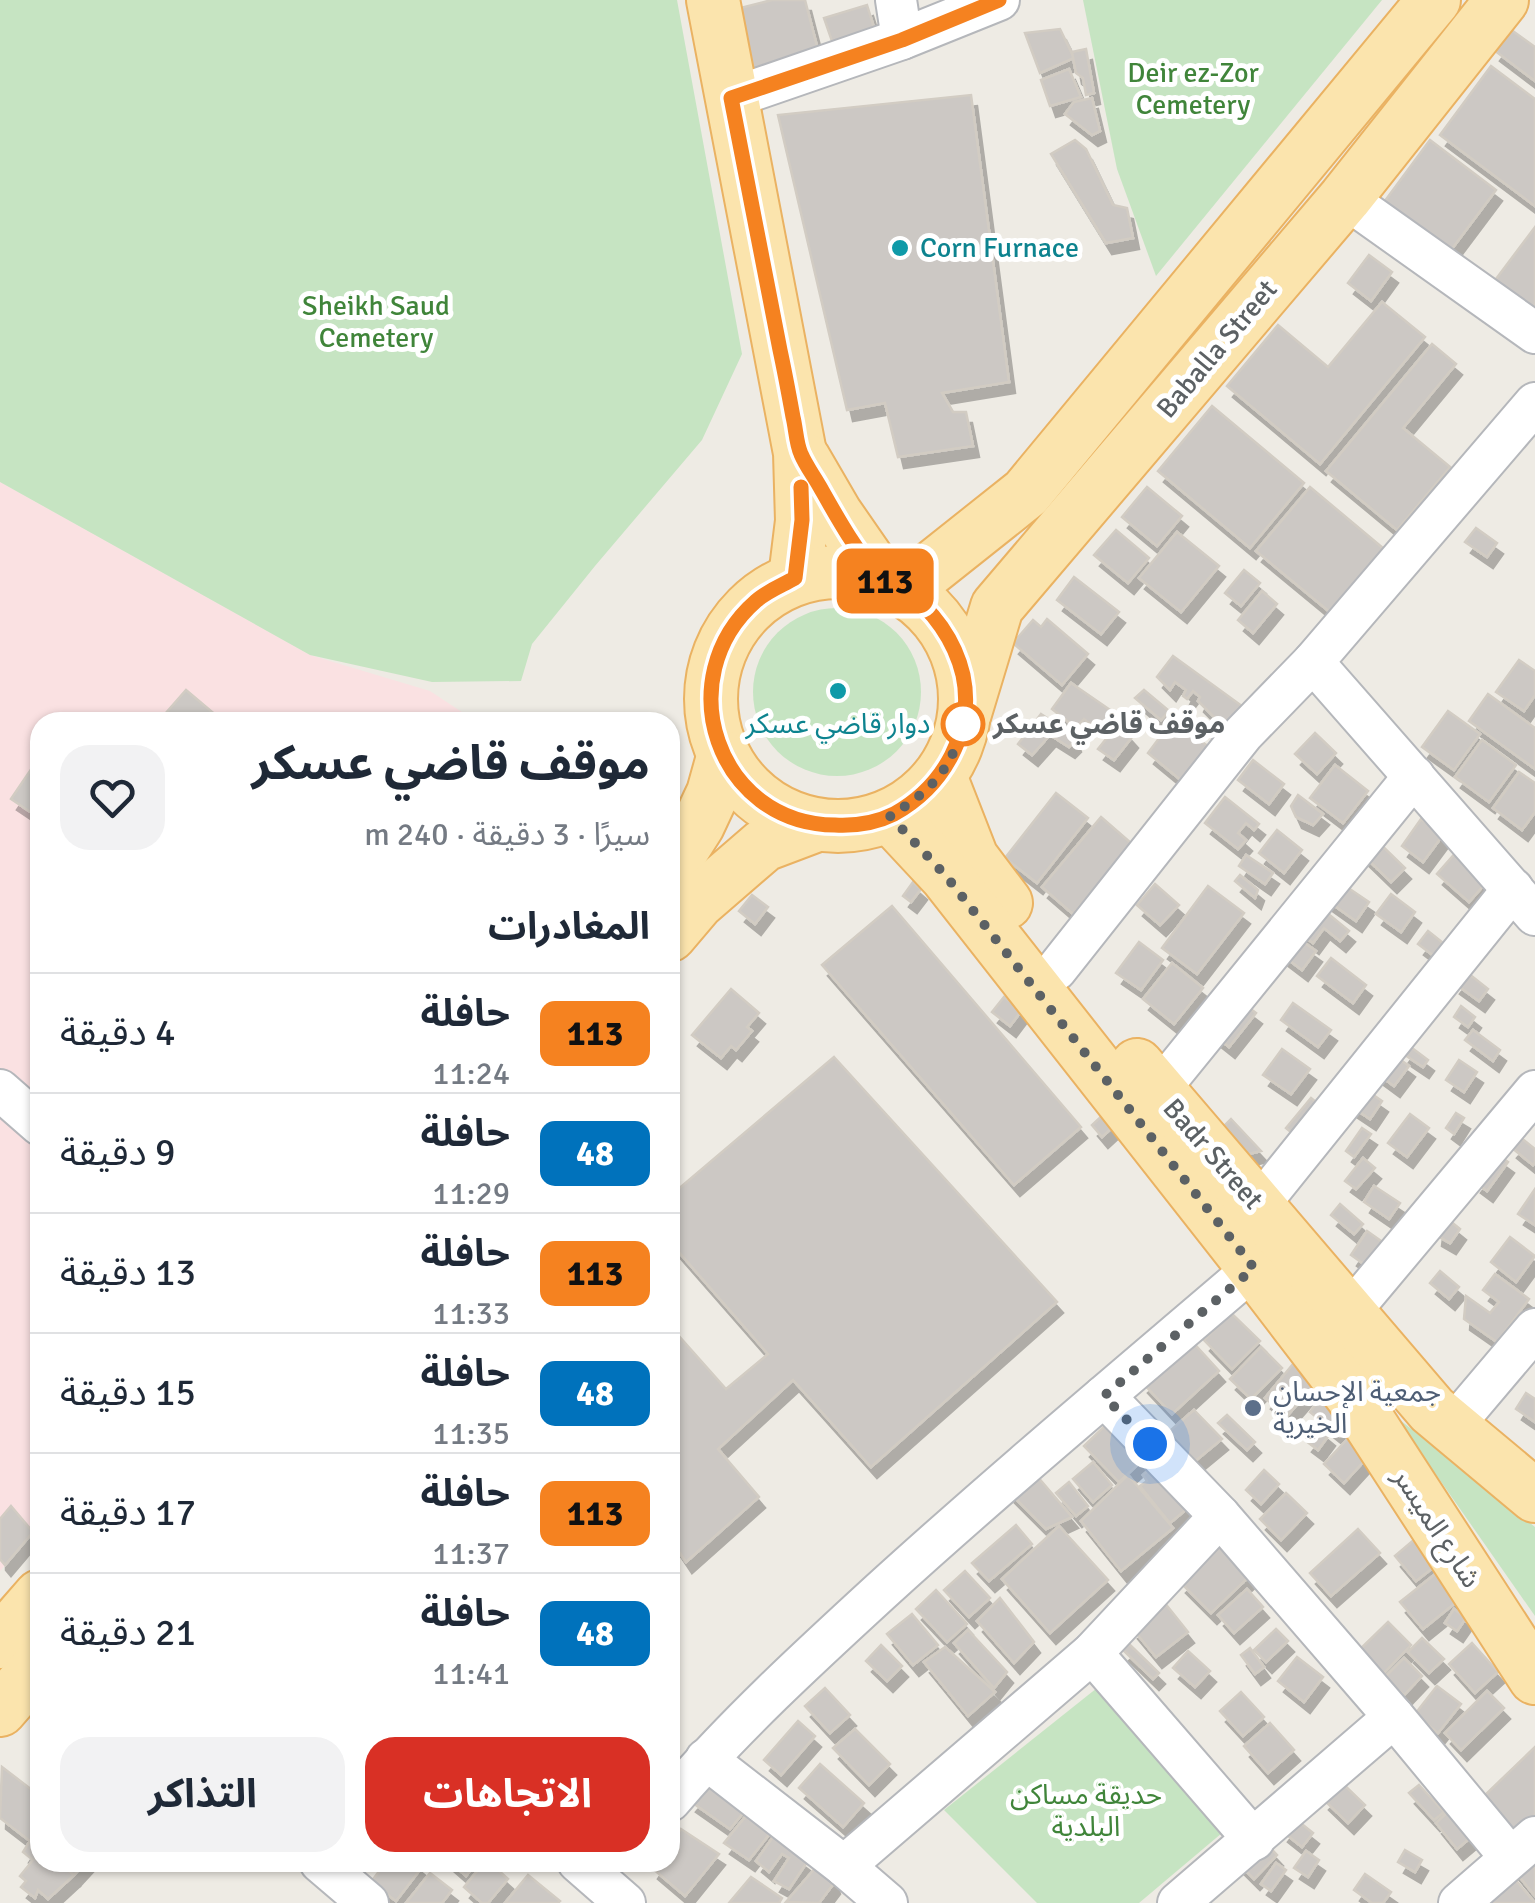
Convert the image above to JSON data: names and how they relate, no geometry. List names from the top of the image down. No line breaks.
{"streets":{"main road":["Baballa Street","Badr Street","شارع الميسر"]},"crossings":[["Baballa Street","Badr Street"],["Baballa Street","شارع الميسر"],["Badr Street","شارع الميسر"]],"parks":["Deir ez-Zor Cemetery","Sheikh Saud Cemetery","حديقة مساكن البلدية"],"places":["Corn Furnace","دوار قاضي عسكر","موقف قاضي عسكر","جمعية الإحسان الخيرية"],"lines":["bus line 113"],"page":{"on_map":"113","heading":[["موقف قاضي عسكر","سيرًا · 3 دقيقة · 240 m"],"المغادرات"],"list":[{"mark":"113","name":"حافلة","note":"11:24","value":"4 دقيقة"},{"mark":"48","name":"حافلة","note":"11:29","value":"9 دقيقة"},{"mark":"113","name":"حافلة","note":"11:33","value":"13 دقيقة"},{"mark":"48","name":"حافلة","note":"11:35","value":"15 دقيقة"},{"mark":"113","name":"حافلة","note":"11:37","value":"17 دقيقة"},{"mark":"48","name":"حافلة","note":"11:41","value":"21 دقيقة"}],"buttons":["الاتجاهات","التذاكر"]}}
